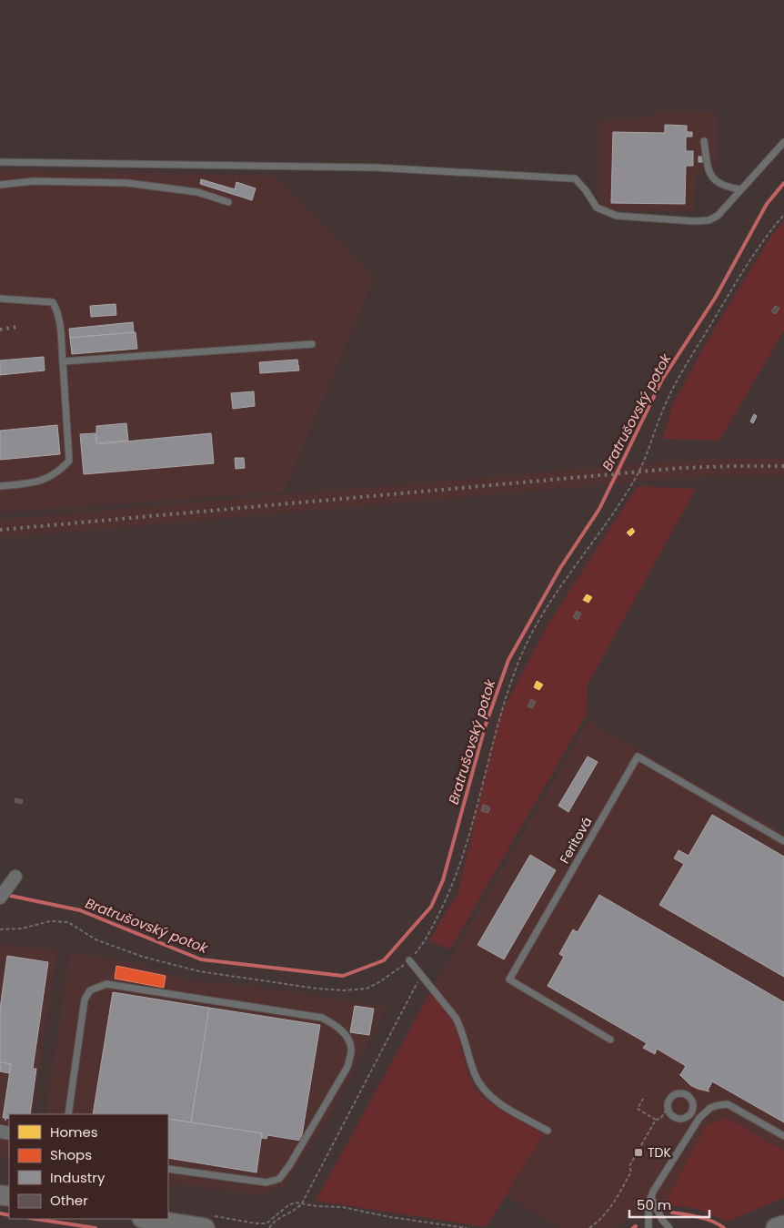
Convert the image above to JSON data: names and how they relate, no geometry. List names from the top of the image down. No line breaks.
{"streets":{"lane":["Feritová"]},"water":["Bratrušovský potok"],"places":{"transit":["TDK"]},"legend":["Homes","Shops","Industry","Other"],"scale_bar":"50 m"}
